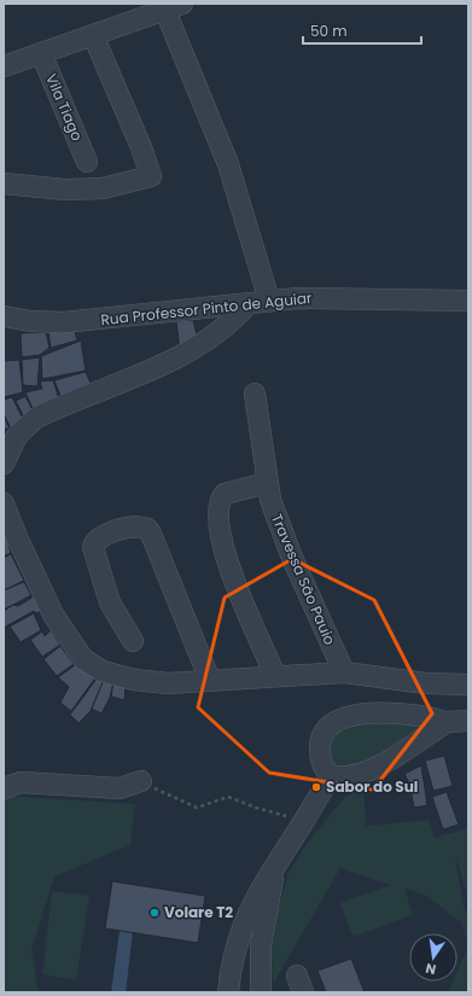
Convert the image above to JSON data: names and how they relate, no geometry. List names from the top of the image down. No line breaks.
{"streets":{"street":["Vila Tiago","Rua Professor Pinto de Aguiar","Travessa São Pauio"]},"places":["Sabor do Sul","Volare T2"],"scale_bar":"50 m","north":"bottom"}
